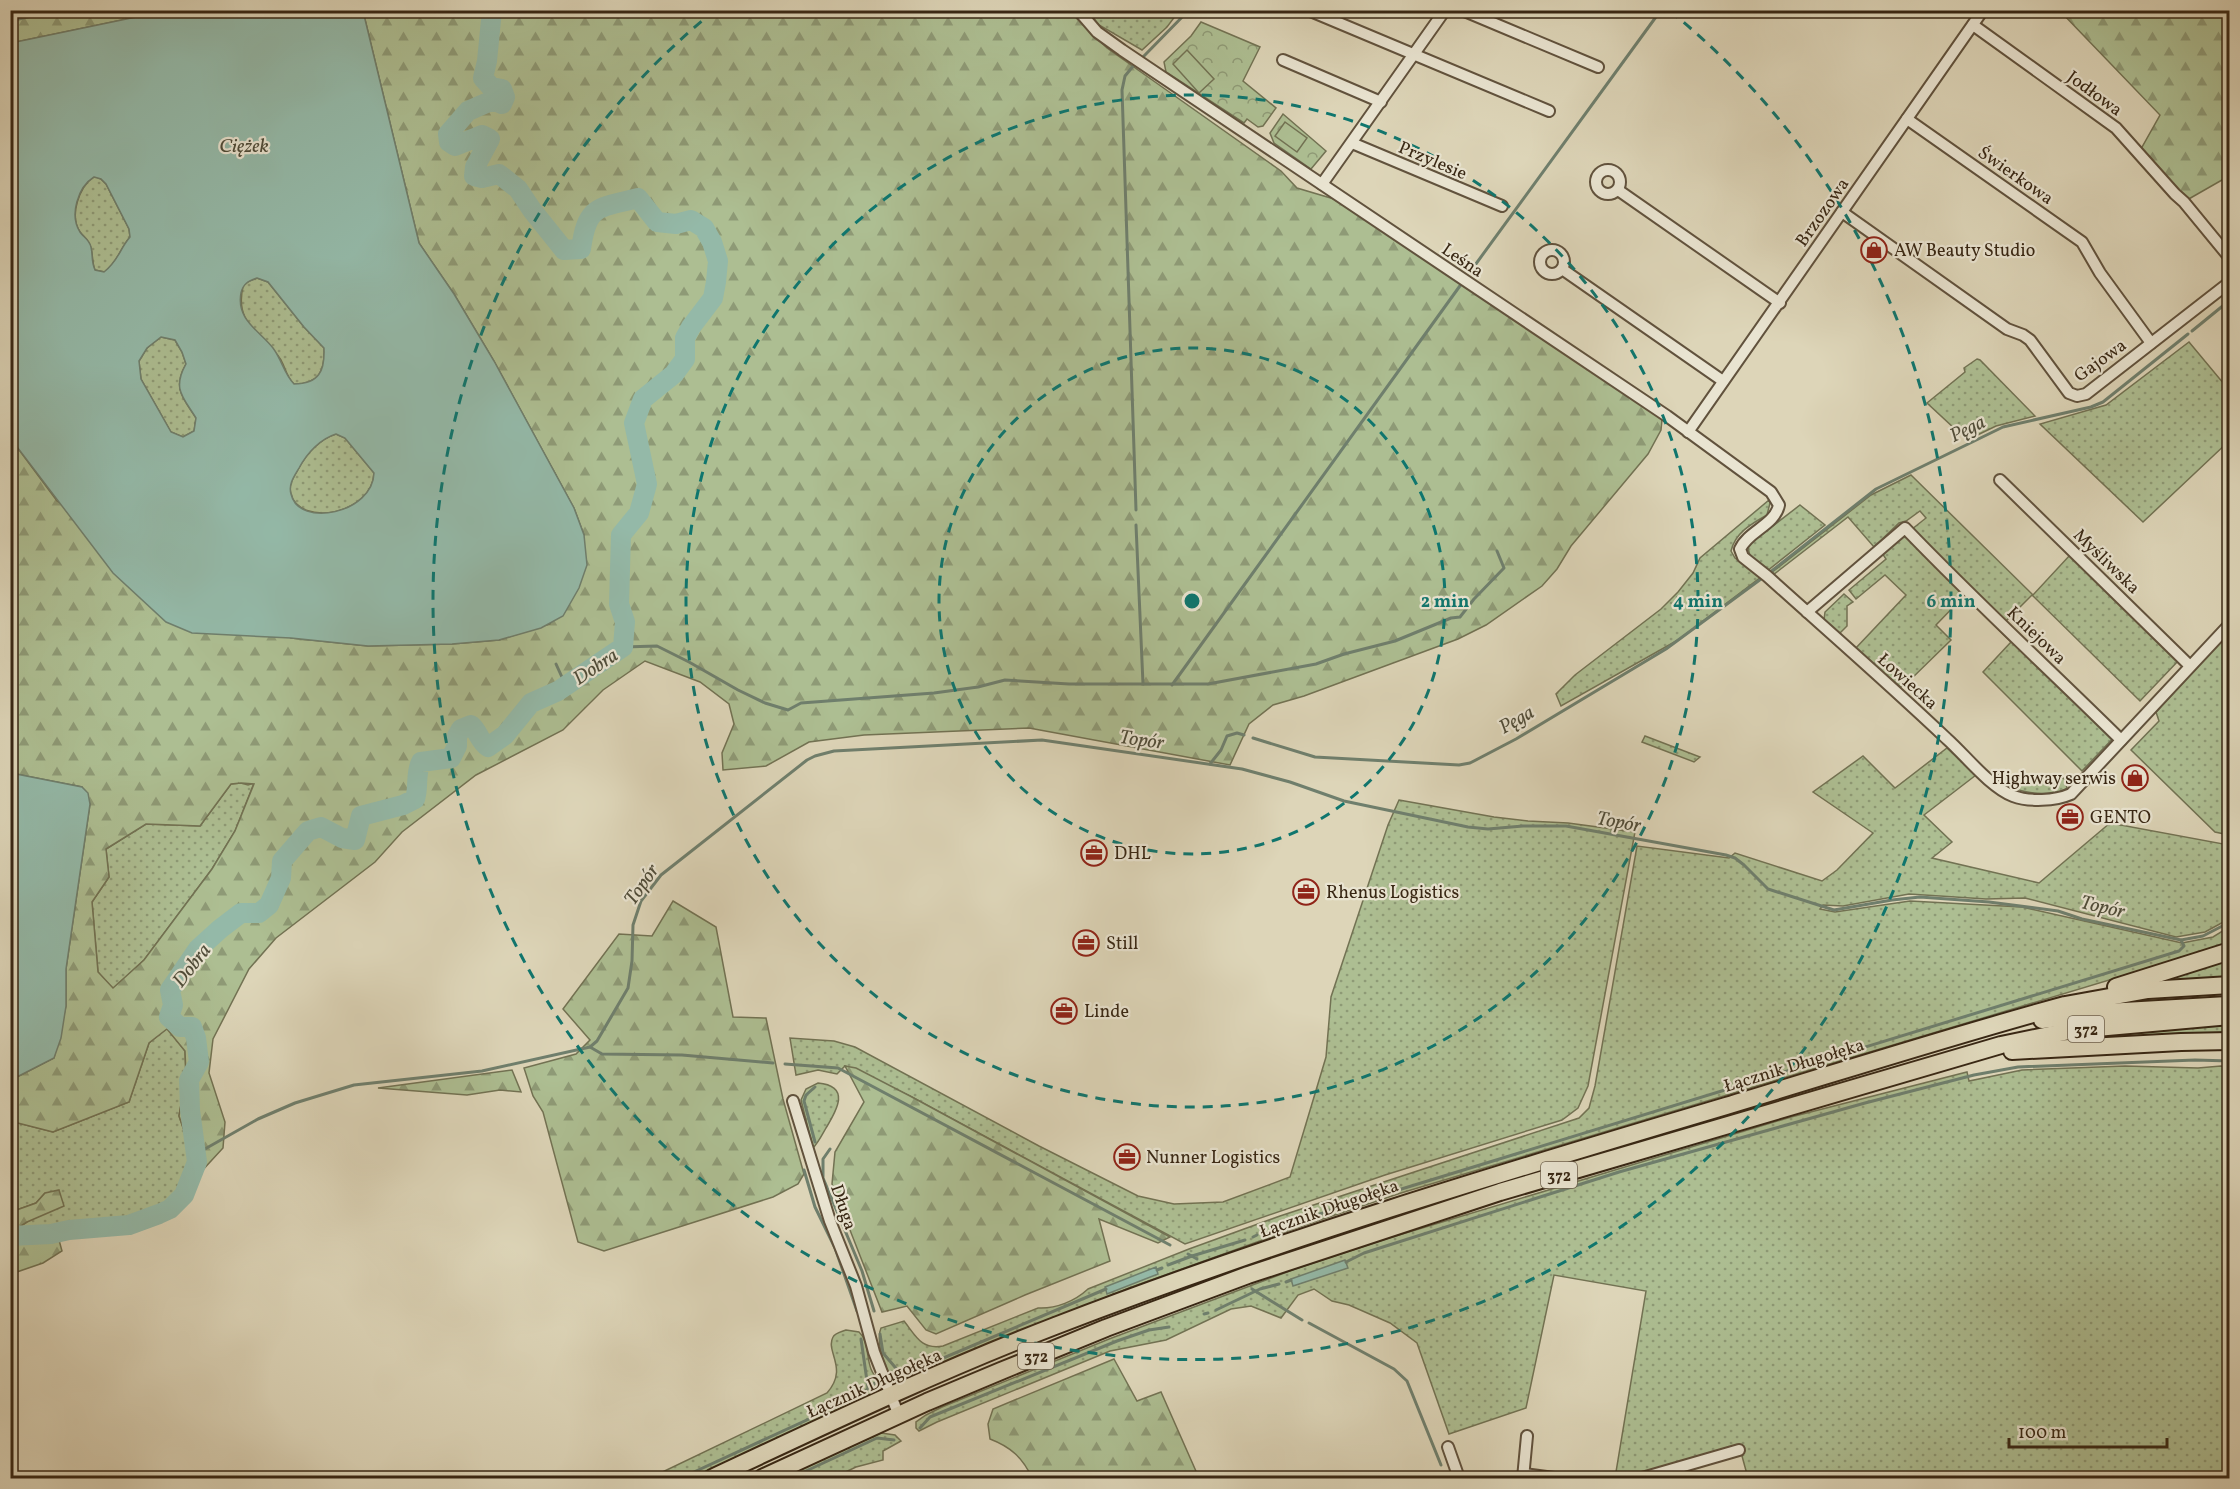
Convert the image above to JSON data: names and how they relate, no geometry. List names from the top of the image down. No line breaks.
{"streets":{"main road":["372","Łącznik Długołęka"],"street":["Jodłowa","Przylesie","Świerkowa","Brzozowa","Leśna","Gajowa","Myśliwska","Kniejowa","Łowiecka","Długa"]},"crossings":[["Jodłowa","Brzozowa"],["Świerkowa","Brzozowa"],["Świerkowa","Gajowa"],["Brzozowa","Leśna"],["Brzozowa","Gajowa"],["Leśna","Łowiecka"],["Kniejowa","Łowiecka"],["372","Łącznik Długołęka"],["Łącznik Długołęka","Długa"]],"water":["Ciężek","Pęga","Dobra","Topór"],"places":{"shop":["AW Beauty Studio","Highway serwis"],"office":["GENTO","DHL","Rhenus Logistics","Still","Linde","Nunner Logistics"]},"scale_bar":"100 m","rings":["2 min","4 min","6 min"]}
